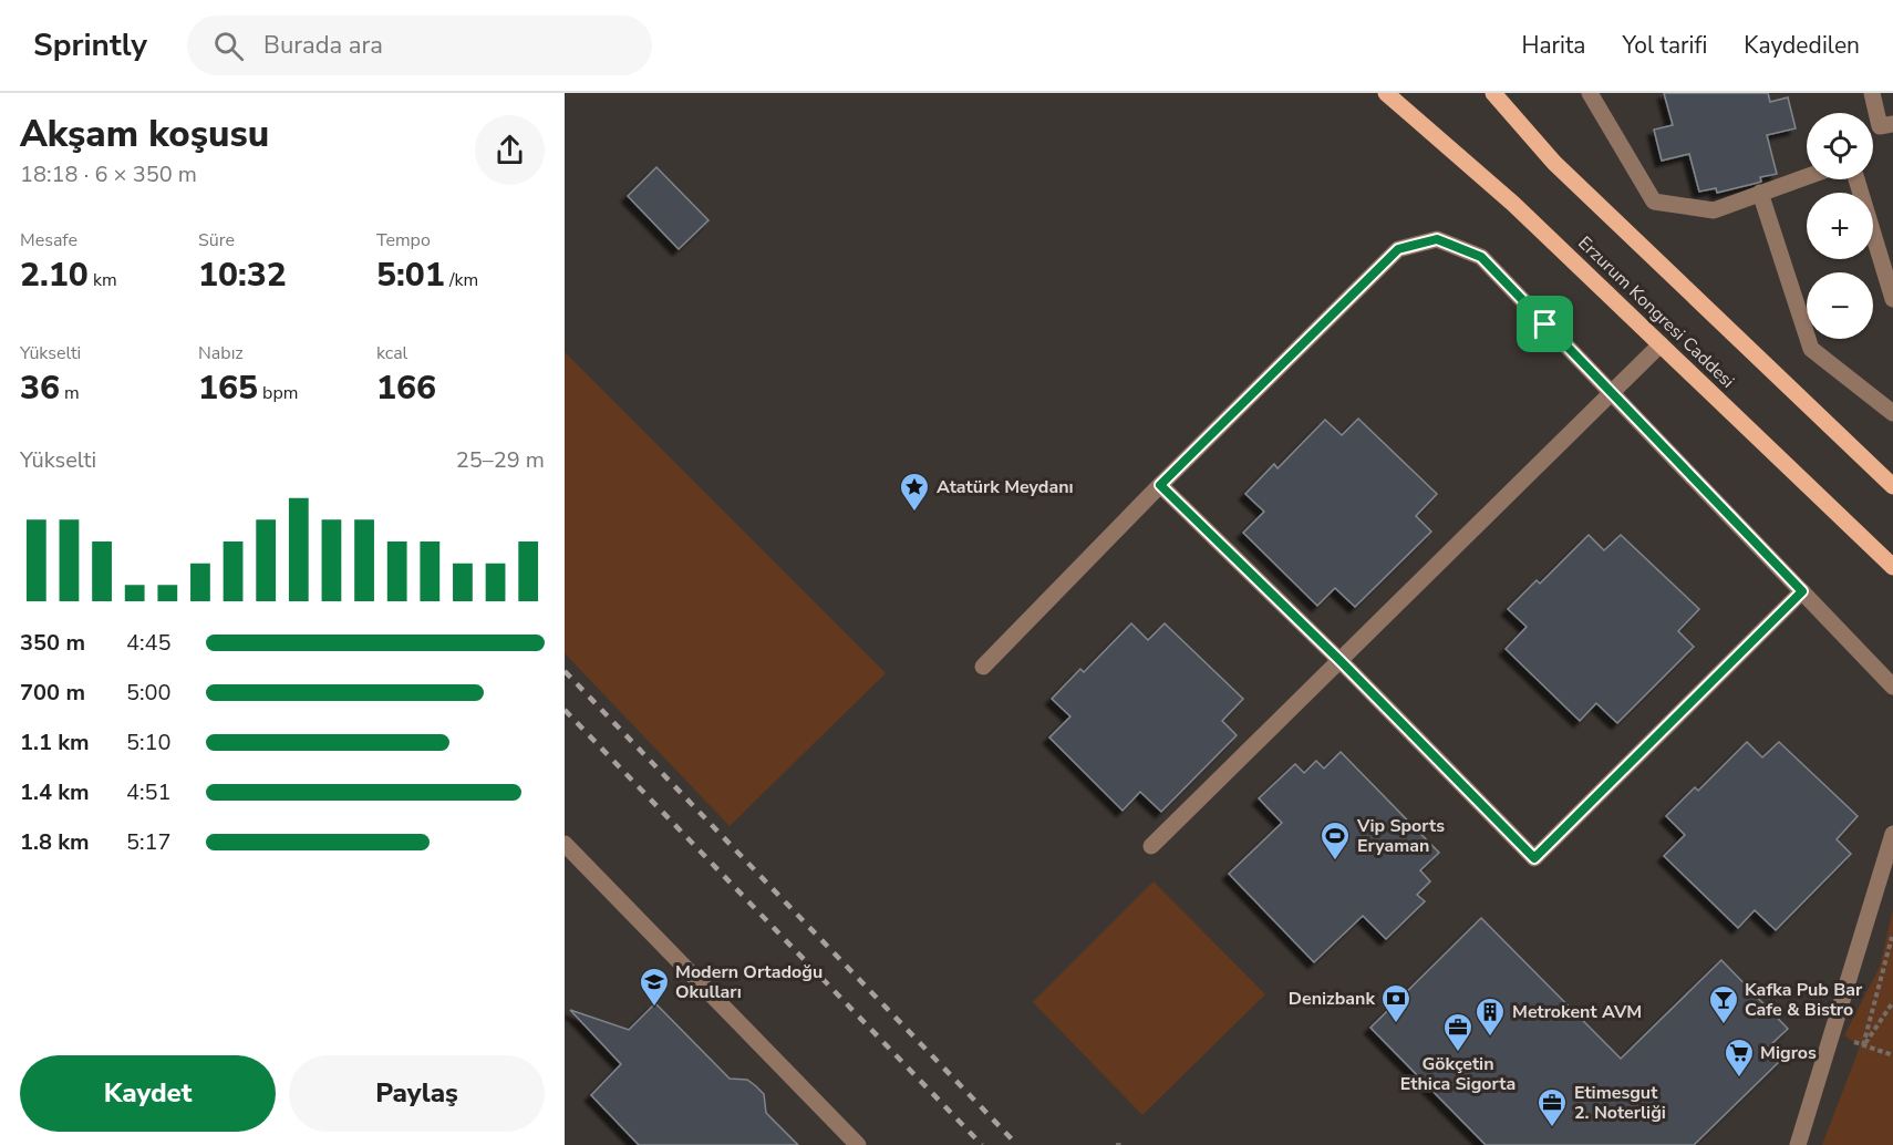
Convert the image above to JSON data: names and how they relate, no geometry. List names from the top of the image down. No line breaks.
{"streets":{"main road":["Erzurum Kongresi Caddesi"]},"places":{"place":["Atatürk Meydanı"],"sports":["Vip Sports Eryaman"],"school or university":["Modern Ortadoğu Okulları"],"bank":["Denizbank"],"bar":["Kafka Pub Bar Cafe & Bistro"],"building":["Metrokent AVM"],"office":["Gökçetin Ethica Sigorta","Etimesgut 2. Noterliği"],"supermarket":["Migros"]},"page":{"header":"Sprintly","search":"Burada ara","nav":["Harita","Yol tarifi","Kaydedilen"],"heading":["Akşam koşusu","18:18 · 6 × 350 m"],"map_buttons":["+","−"],"stats":[["Mesafe","2.10 km"],["Süre","10:32"],["Tempo","5:01 /km"],["Yükselti","36 m"],["Nabız","165 bpm"],["kcal","166"]],"chart":["Yükselti","25–29 m"],"list":[{"name":"350 m","note":"4:45"},{"name":"700 m","note":"5:00"},{"name":"1.1 km","note":"5:10"},{"name":"1.4 km","note":"4:51"},{"name":"1.8 km","note":"5:17"}],"buttons":["Kaydet","Paylaş"]}}
